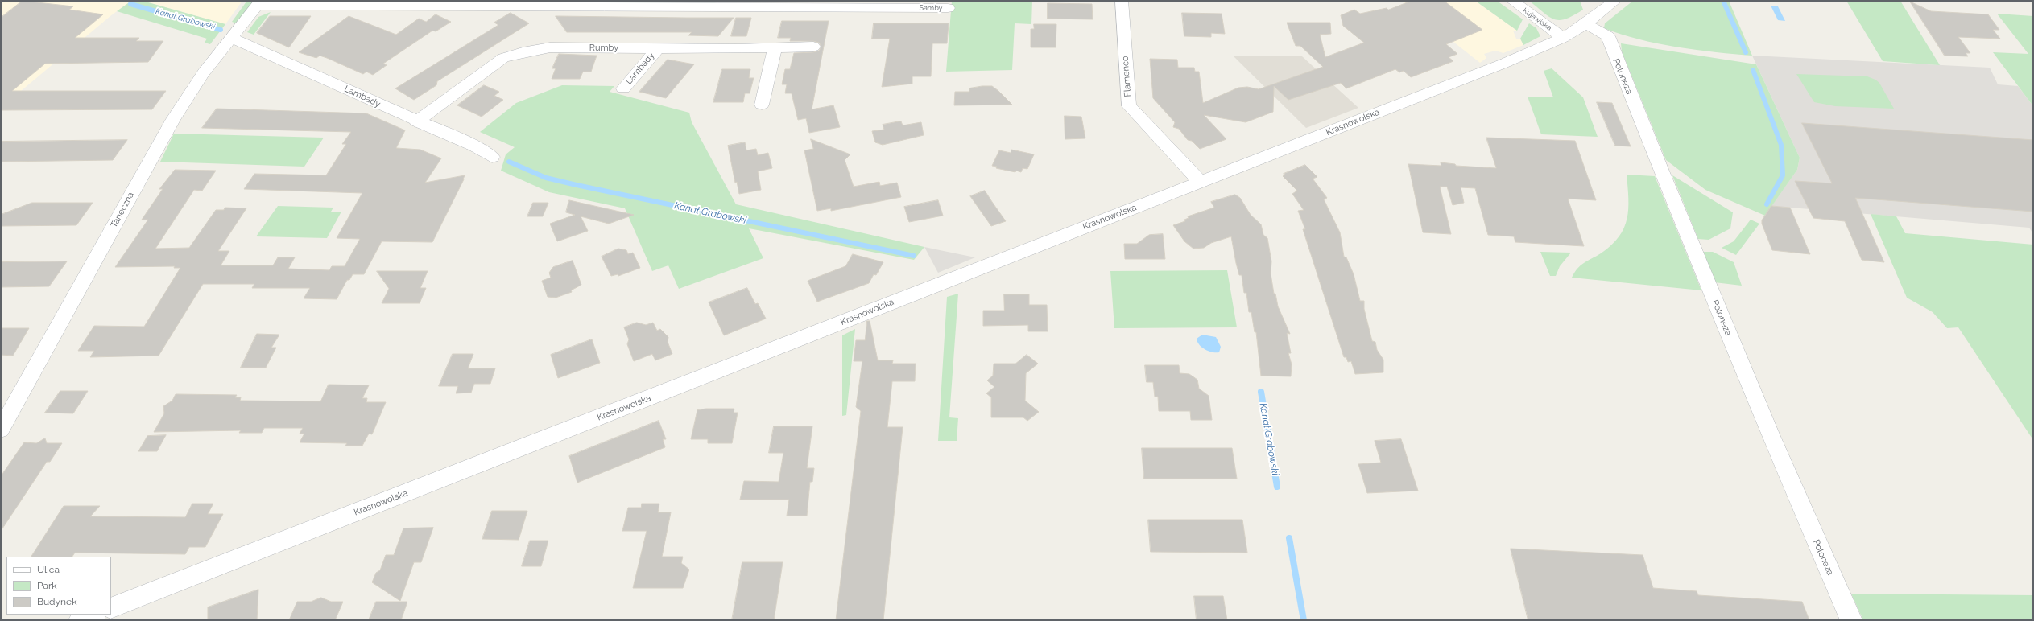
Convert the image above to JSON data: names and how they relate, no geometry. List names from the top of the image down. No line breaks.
{"streets":{"street":["Samby","Kujawiaka","Rumby","Lambady","Flamenco","Poloneza","Krasnowolska","Taneczna"]},"crossings":[["Samby","Taneczna"],["Kujawiaka","Krasnowolska"],["Rumby","Lambady"],["Lambady","Taneczna"],["Flamenco","Krasnowolska"],["Poloneza","Krasnowolska"]],"water":["Kanał Grabowski"],"legend":["Ulica","Park","Budynek"]}
